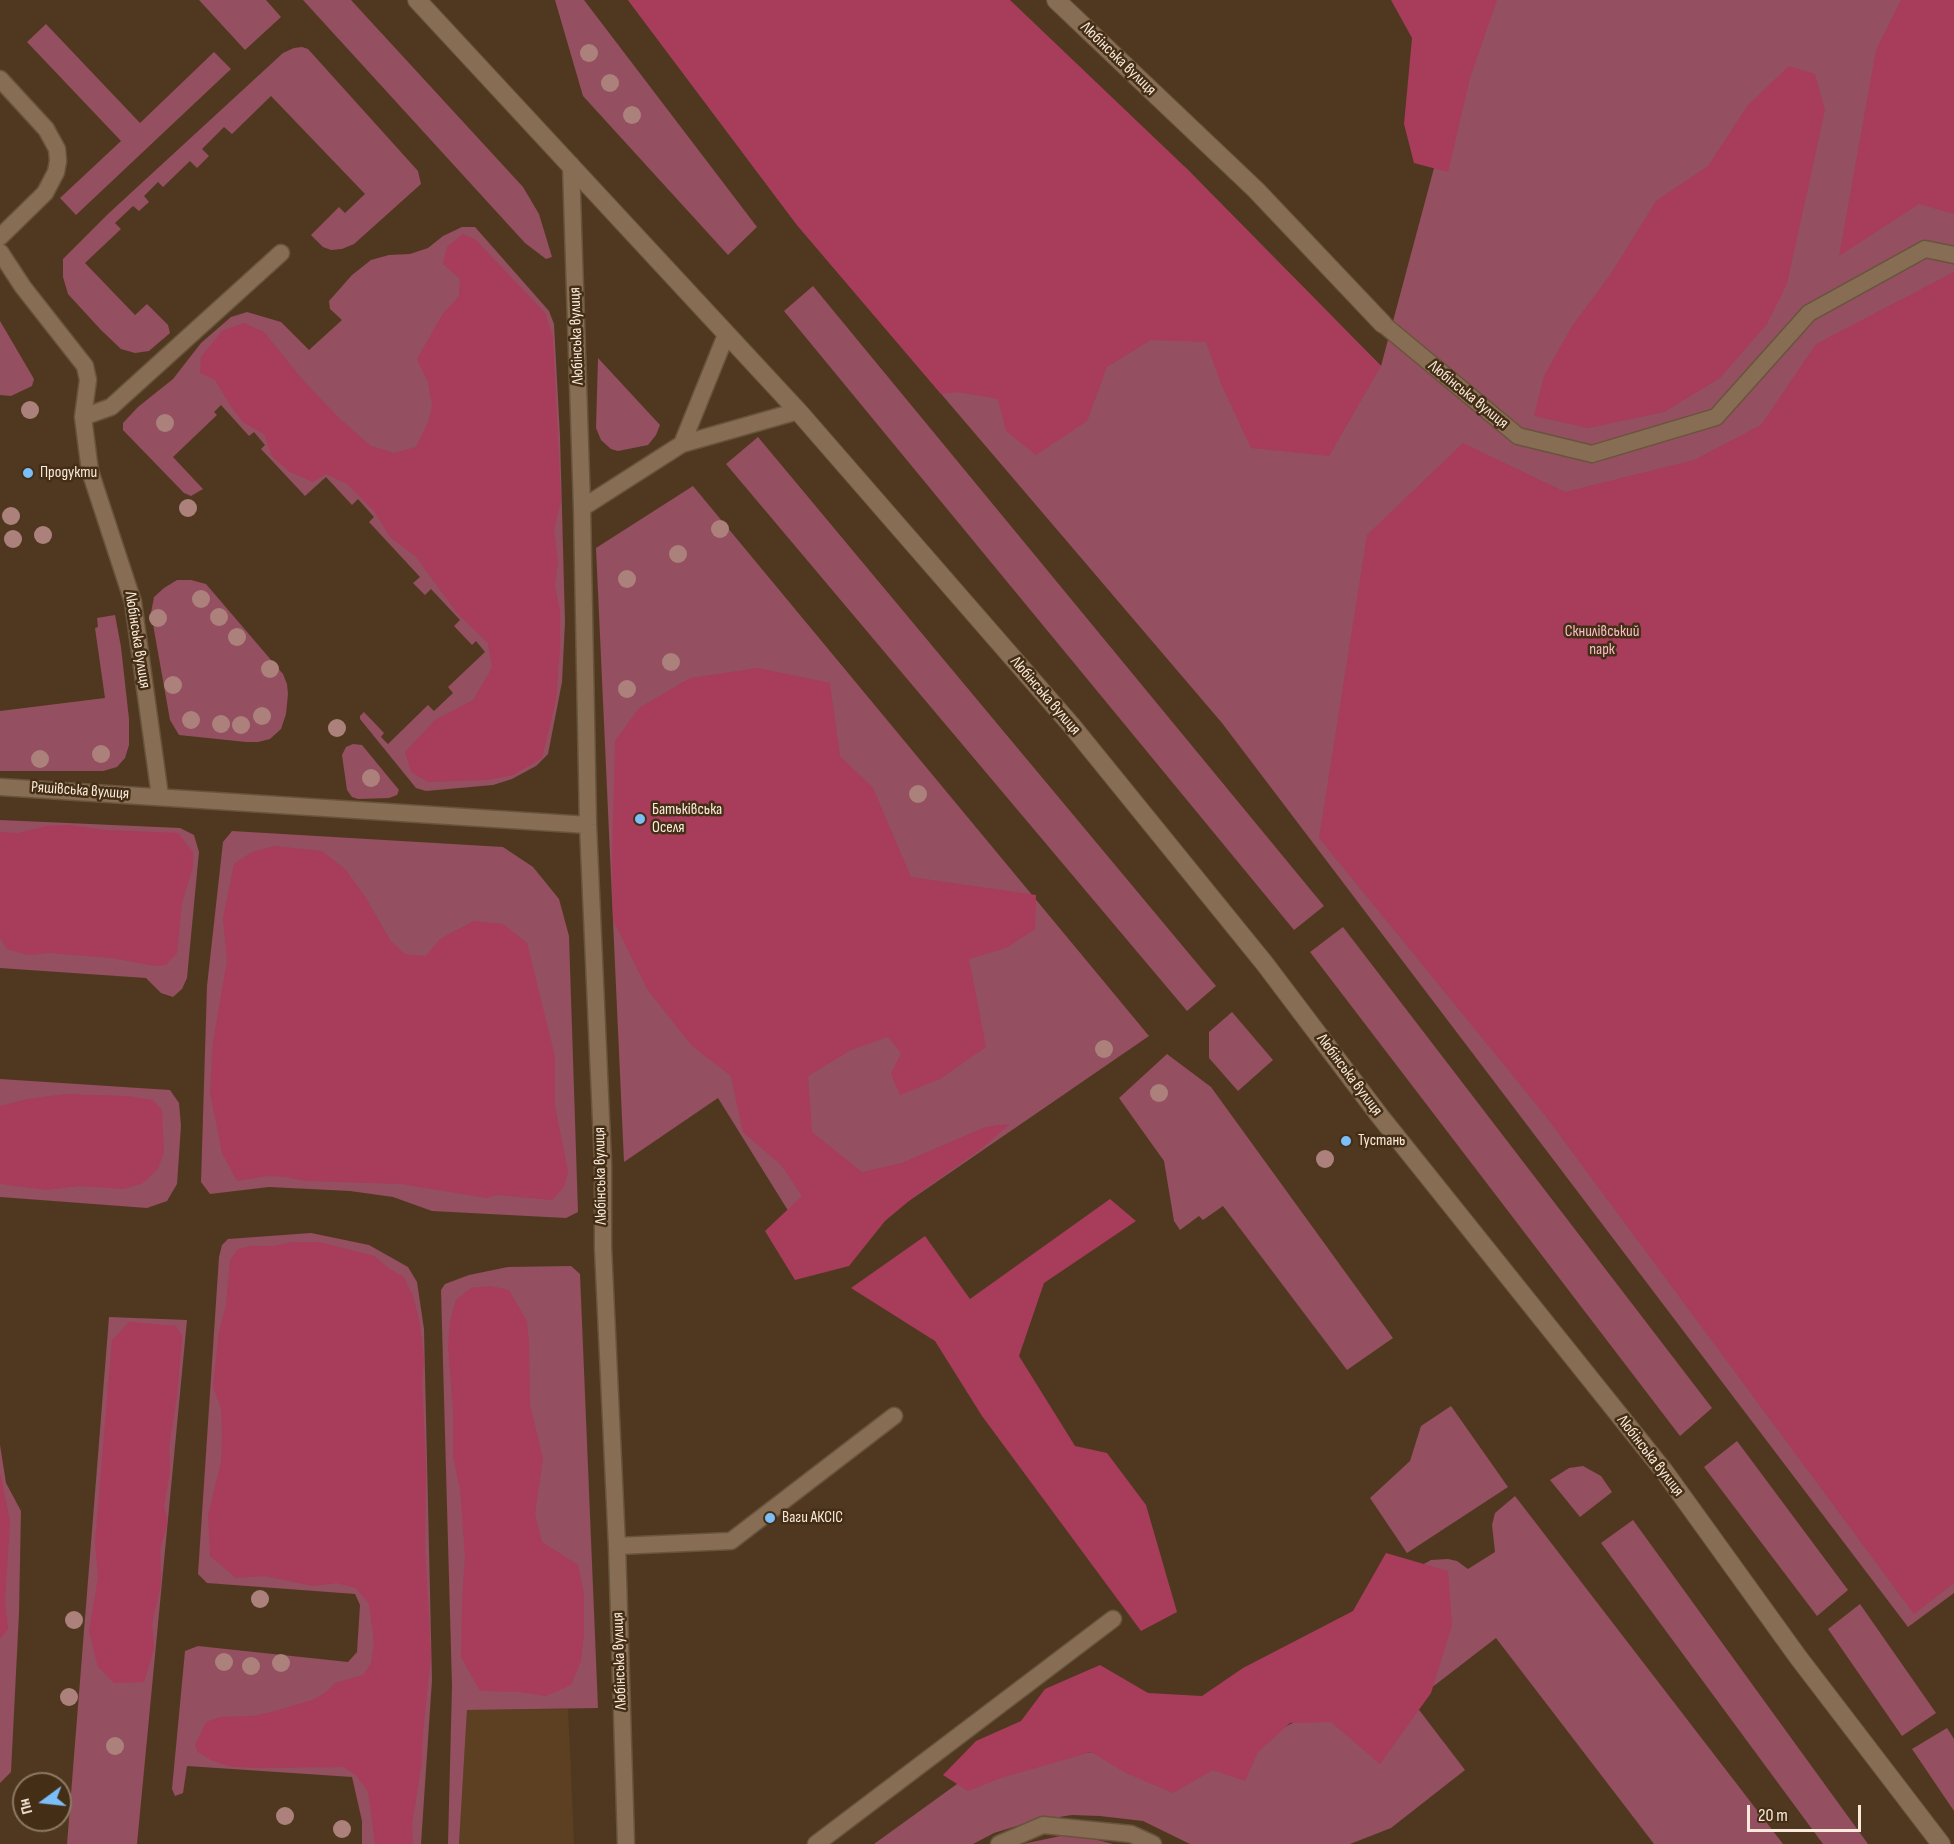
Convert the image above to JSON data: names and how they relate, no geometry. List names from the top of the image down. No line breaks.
{"streets":{"main road":["Любінська вулиця"],"lane":["Ряшівська вулиця"]},"crossings":[["Любінська вулиця","Ряшівська вулиця"]],"parks":["Скнилівський парк"],"places":["Продукти","Батьківська Оселя","Тустань","Ваги АКСІС"],"scale_bar":"20 m","north":"left"}
